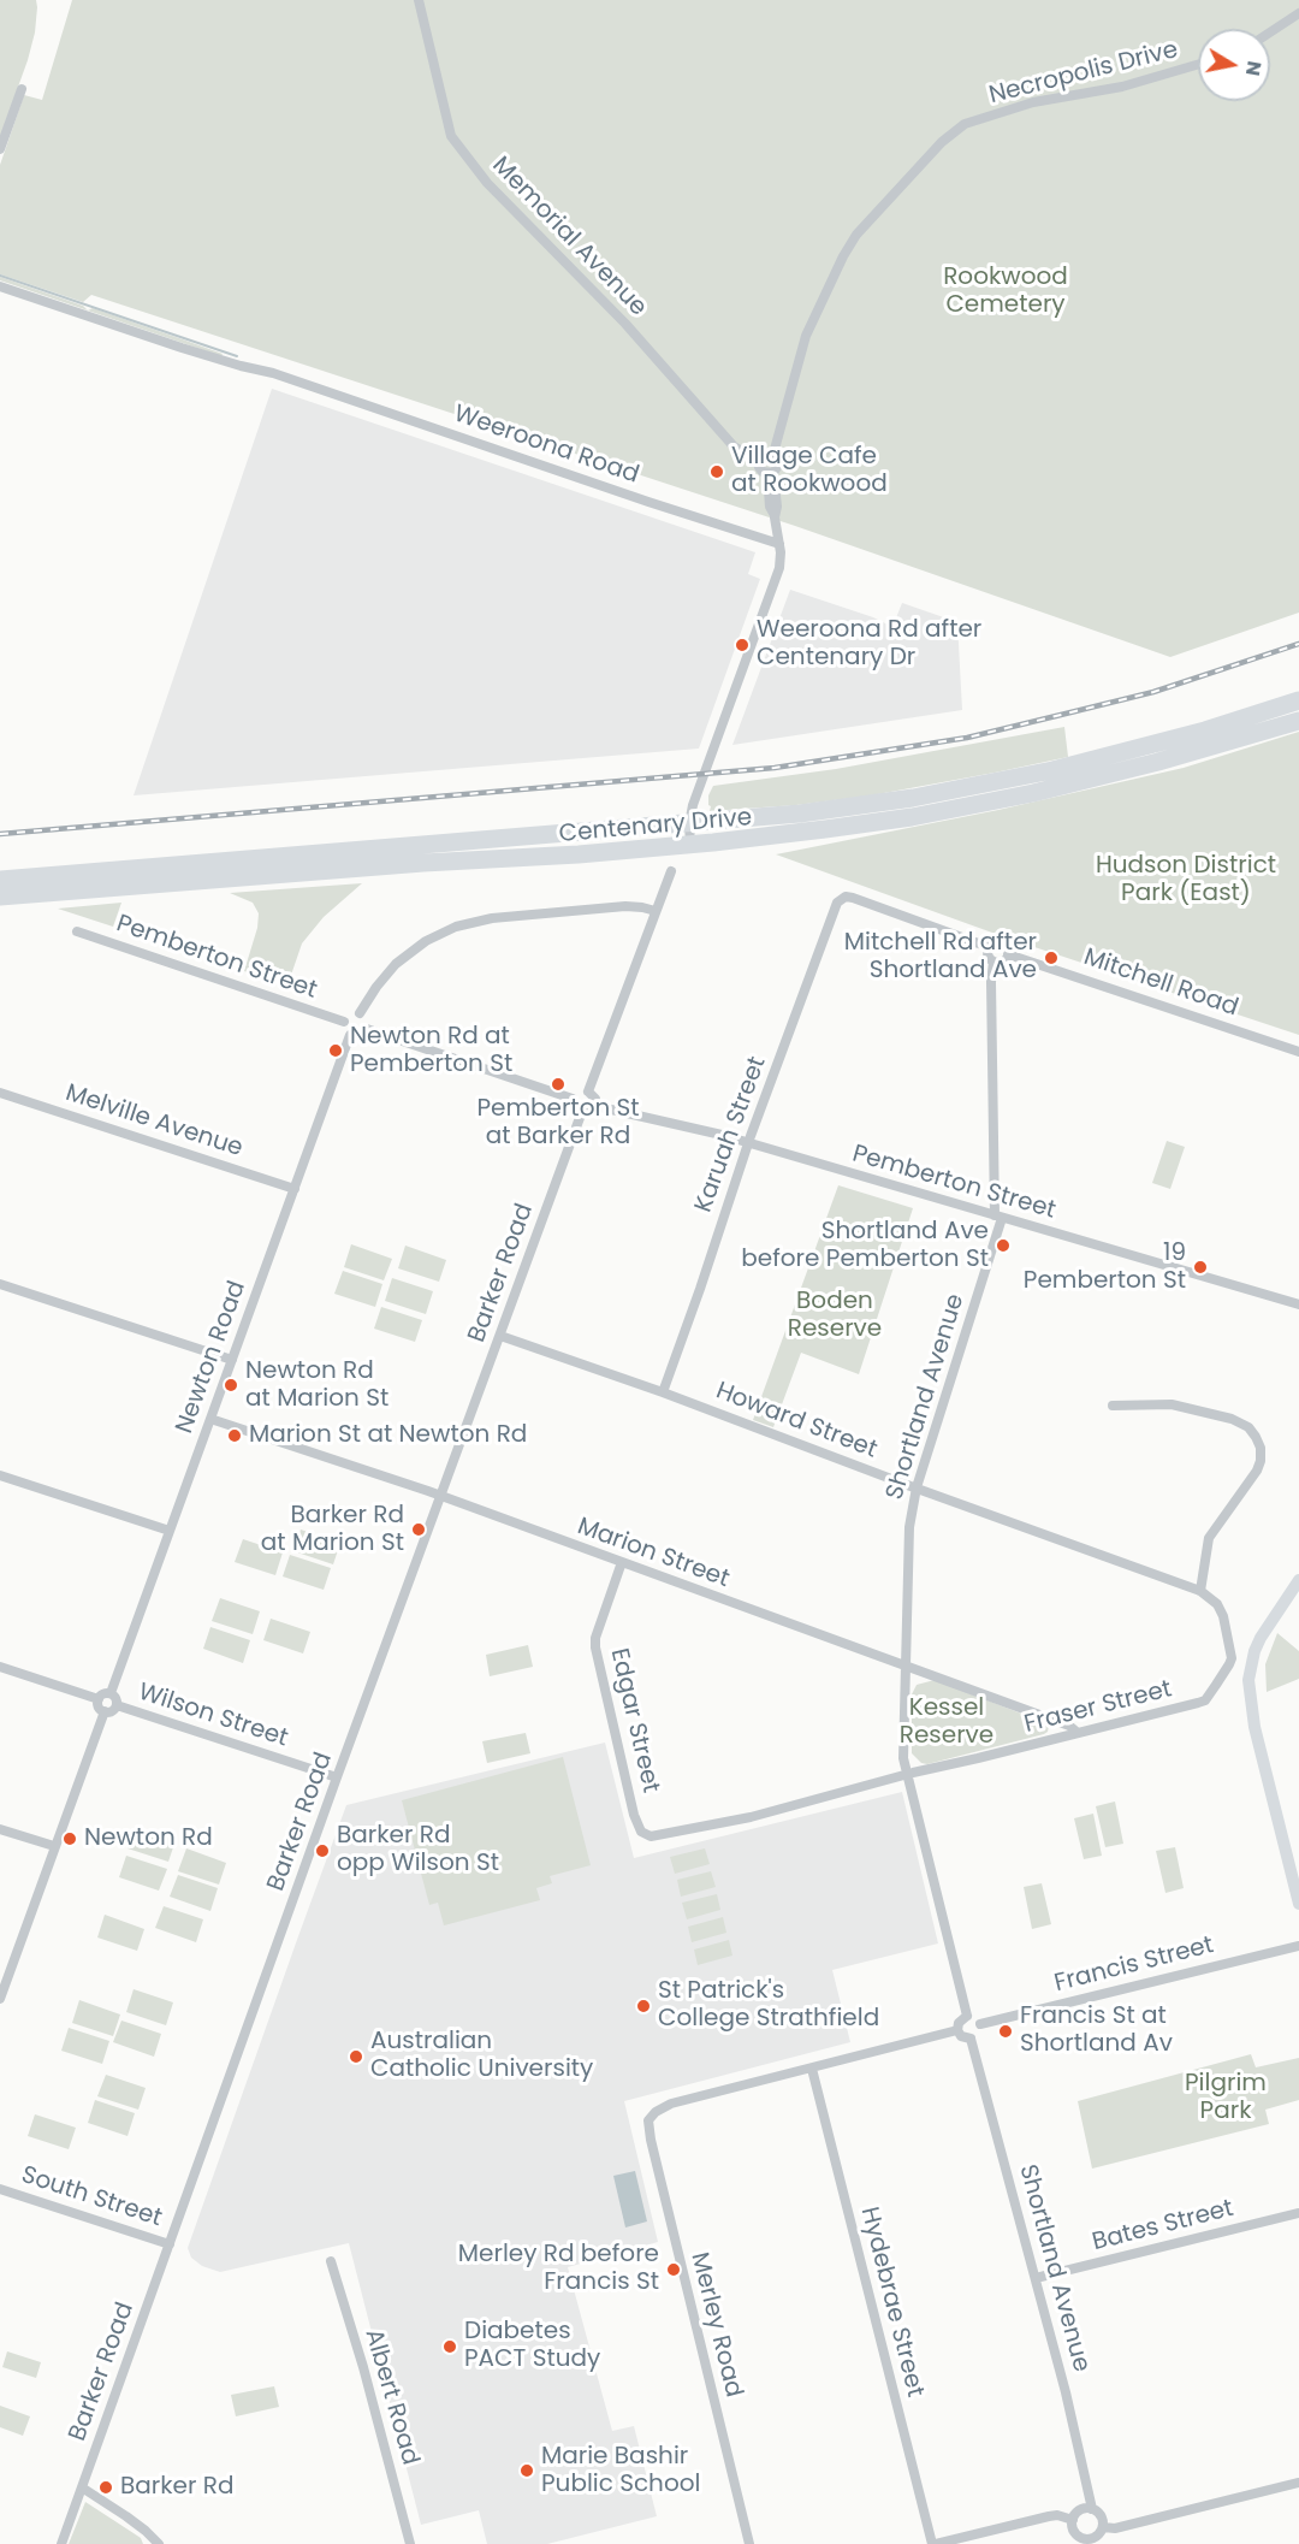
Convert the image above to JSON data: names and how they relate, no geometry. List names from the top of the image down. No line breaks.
{"streets":{"highway":["Centenary Drive"],"street":["Necropolis Drive","Memorial Avenue","Weeroona Road","Pemberton Street","Mitchell Road","Melville Avenue","Karuah Street","Barker Road","Newton Road","Shortland Avenue","Howard Street","Marion Street","Fraser Street","Wilson Street","Edgar Street","Francis Street","South Street","Bates Street","Hydebrae Street","Merley Road","Albert Road"]},"crossings":[["Necropolis Drive","Memorial Avenue"],["Pemberton Street","Karuah Street"],["Pemberton Street","Barker Road"],["Pemberton Street","Newton Road"],["Pemberton Street","Shortland Avenue"],["Mitchell Road","Karuah Street"],["Mitchell Road","Shortland Avenue"],["Melville Avenue","Newton Road"],["Karuah Street","Shortland Avenue"],["Karuah Street","Howard Street"],["Barker Road","Howard Street"],["Barker Road","Marion Street"],["Barker Road","Wilson Street"],["Barker Road","South Street"],["Newton Road","Marion Street"],["Newton Road","Wilson Street"],["Shortland Avenue","Howard Street"],["Shortland Avenue","Marion Street"],["Shortland Avenue","Fraser Street"],["Shortland Avenue","Francis Street"],["Shortland Avenue","Bates Street"],["Howard Street","Fraser Street"],["Marion Street","Fraser Street"],["Marion Street","Edgar Street"],["Fraser Street","Edgar Street"],["Hydebrae Street","Merley Road"]],"parks":["Rookwood Cemetery","Hudson District Park (East)","Boden Reserve","Kessel Reserve","Pilgrim Park"],"places":["Village Cafe at Rookwood","Weeroona Rd after Centenary Dr","Mitchell Rd after Shortland Ave","Newton Rd at Pemberton St","Pemberton St at Barker Rd","Shortland Ave before Pemberton St","19 Pemberton St","Newton Rd at Marion St","Marion St at Newton Rd","Barker Rd at Marion St","Newton Rd","Barker Rd opp Wilson St","St Patrick's College Strathfield","Francis St at Shortland Av","Australian Catholic University","Merley Rd before Francis St","Diabetes PACT Study","Marie Bashir Public School","Barker Rd"],"north":"right"}
